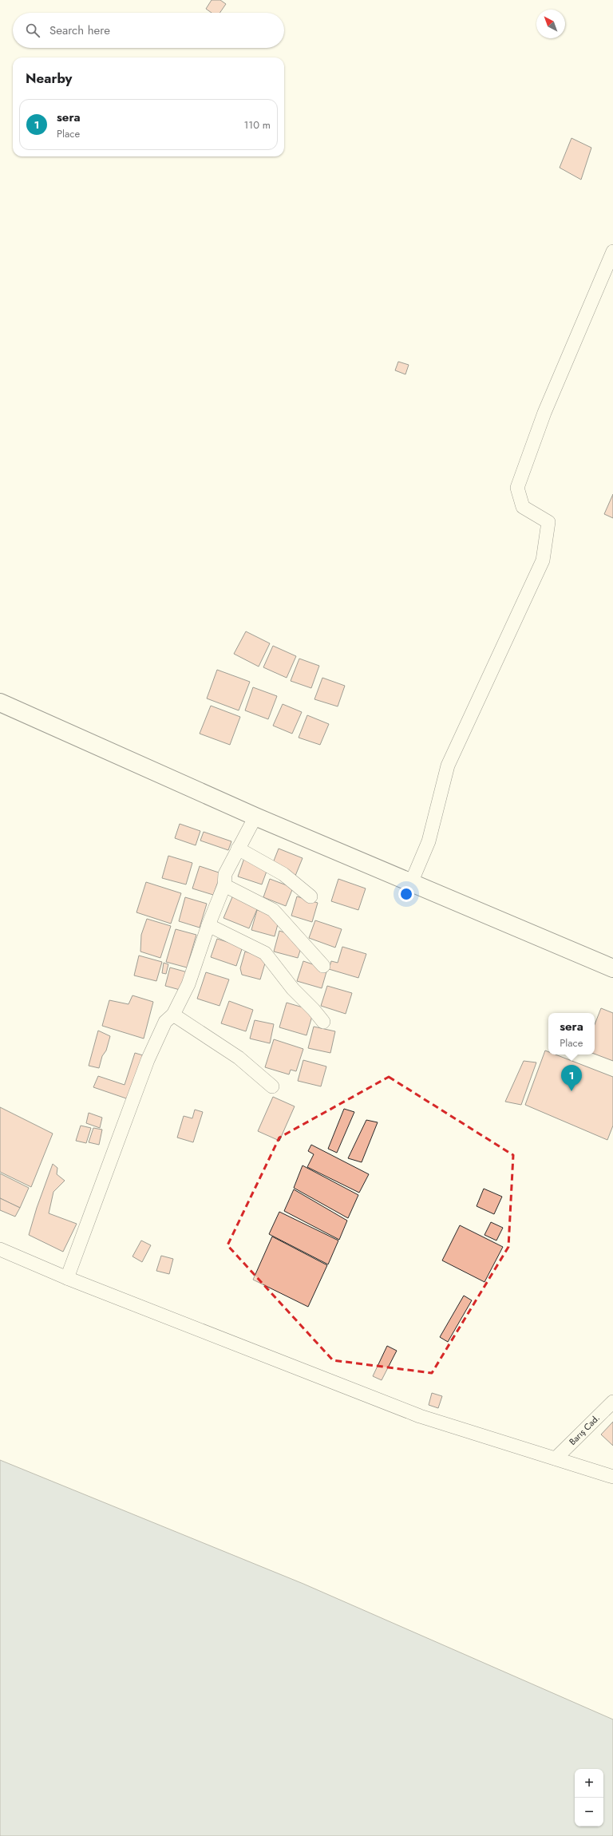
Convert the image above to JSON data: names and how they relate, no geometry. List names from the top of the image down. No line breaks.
{"streets":{"street":["Barış Cad."]},"north":"top left","page":{"search":"Search here","heading":"Nearby","list":[{"mark":"1","name":"sera","note":"Place","value":"110 m"}],"popup":["sera","Place"],"pins":"1","map_buttons":["+","−"]}}
